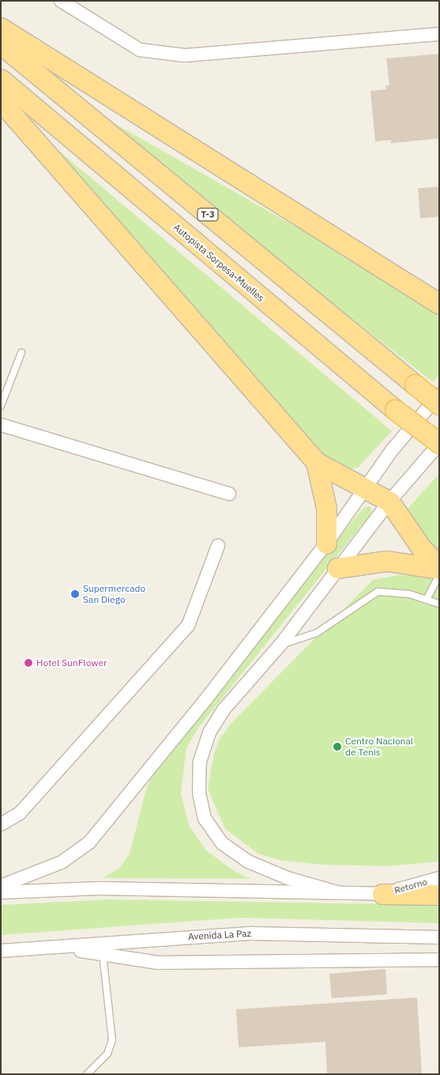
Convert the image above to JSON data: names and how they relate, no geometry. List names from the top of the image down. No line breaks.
{"streets":{"main road":["T-3","Autopista Sorpesa-Muelles"],"street":["Retorno","Avenida La Paz"]},"places":["Supermercado San Diego","Hotel SunFlower","Centro Nacional de Tenis"]}
